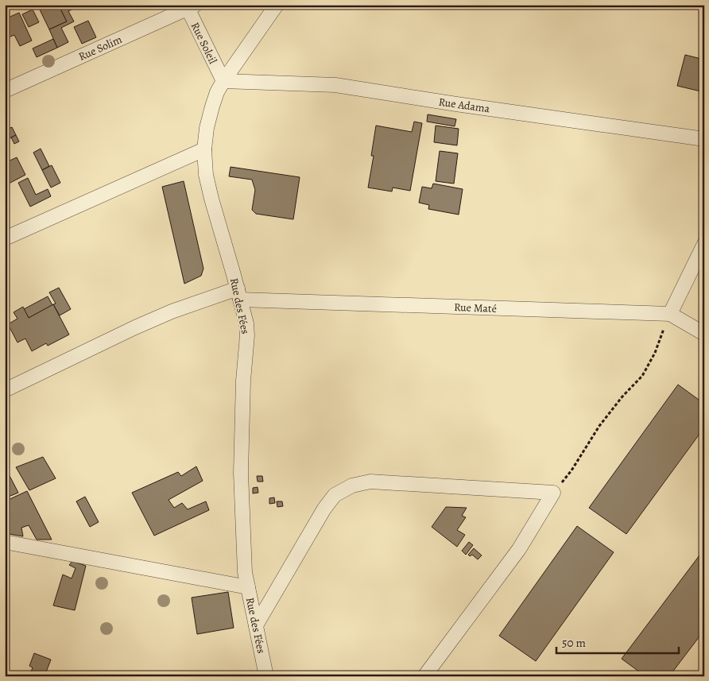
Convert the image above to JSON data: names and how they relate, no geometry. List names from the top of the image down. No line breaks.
{"streets":{"street":["Rue Soleil","Rue Solim","Rue Adama","Rue des Fées","Rue Maté"]},"crossings":[["Rue Soleil","Rue Solim"],["Rue Soleil","Rue Adama"],["Rue Soleil","Rue des Fées"],["Rue Adama","Rue des Fées"],["Rue des Fées","Rue Maté"]],"scale_bar":"50 m"}
